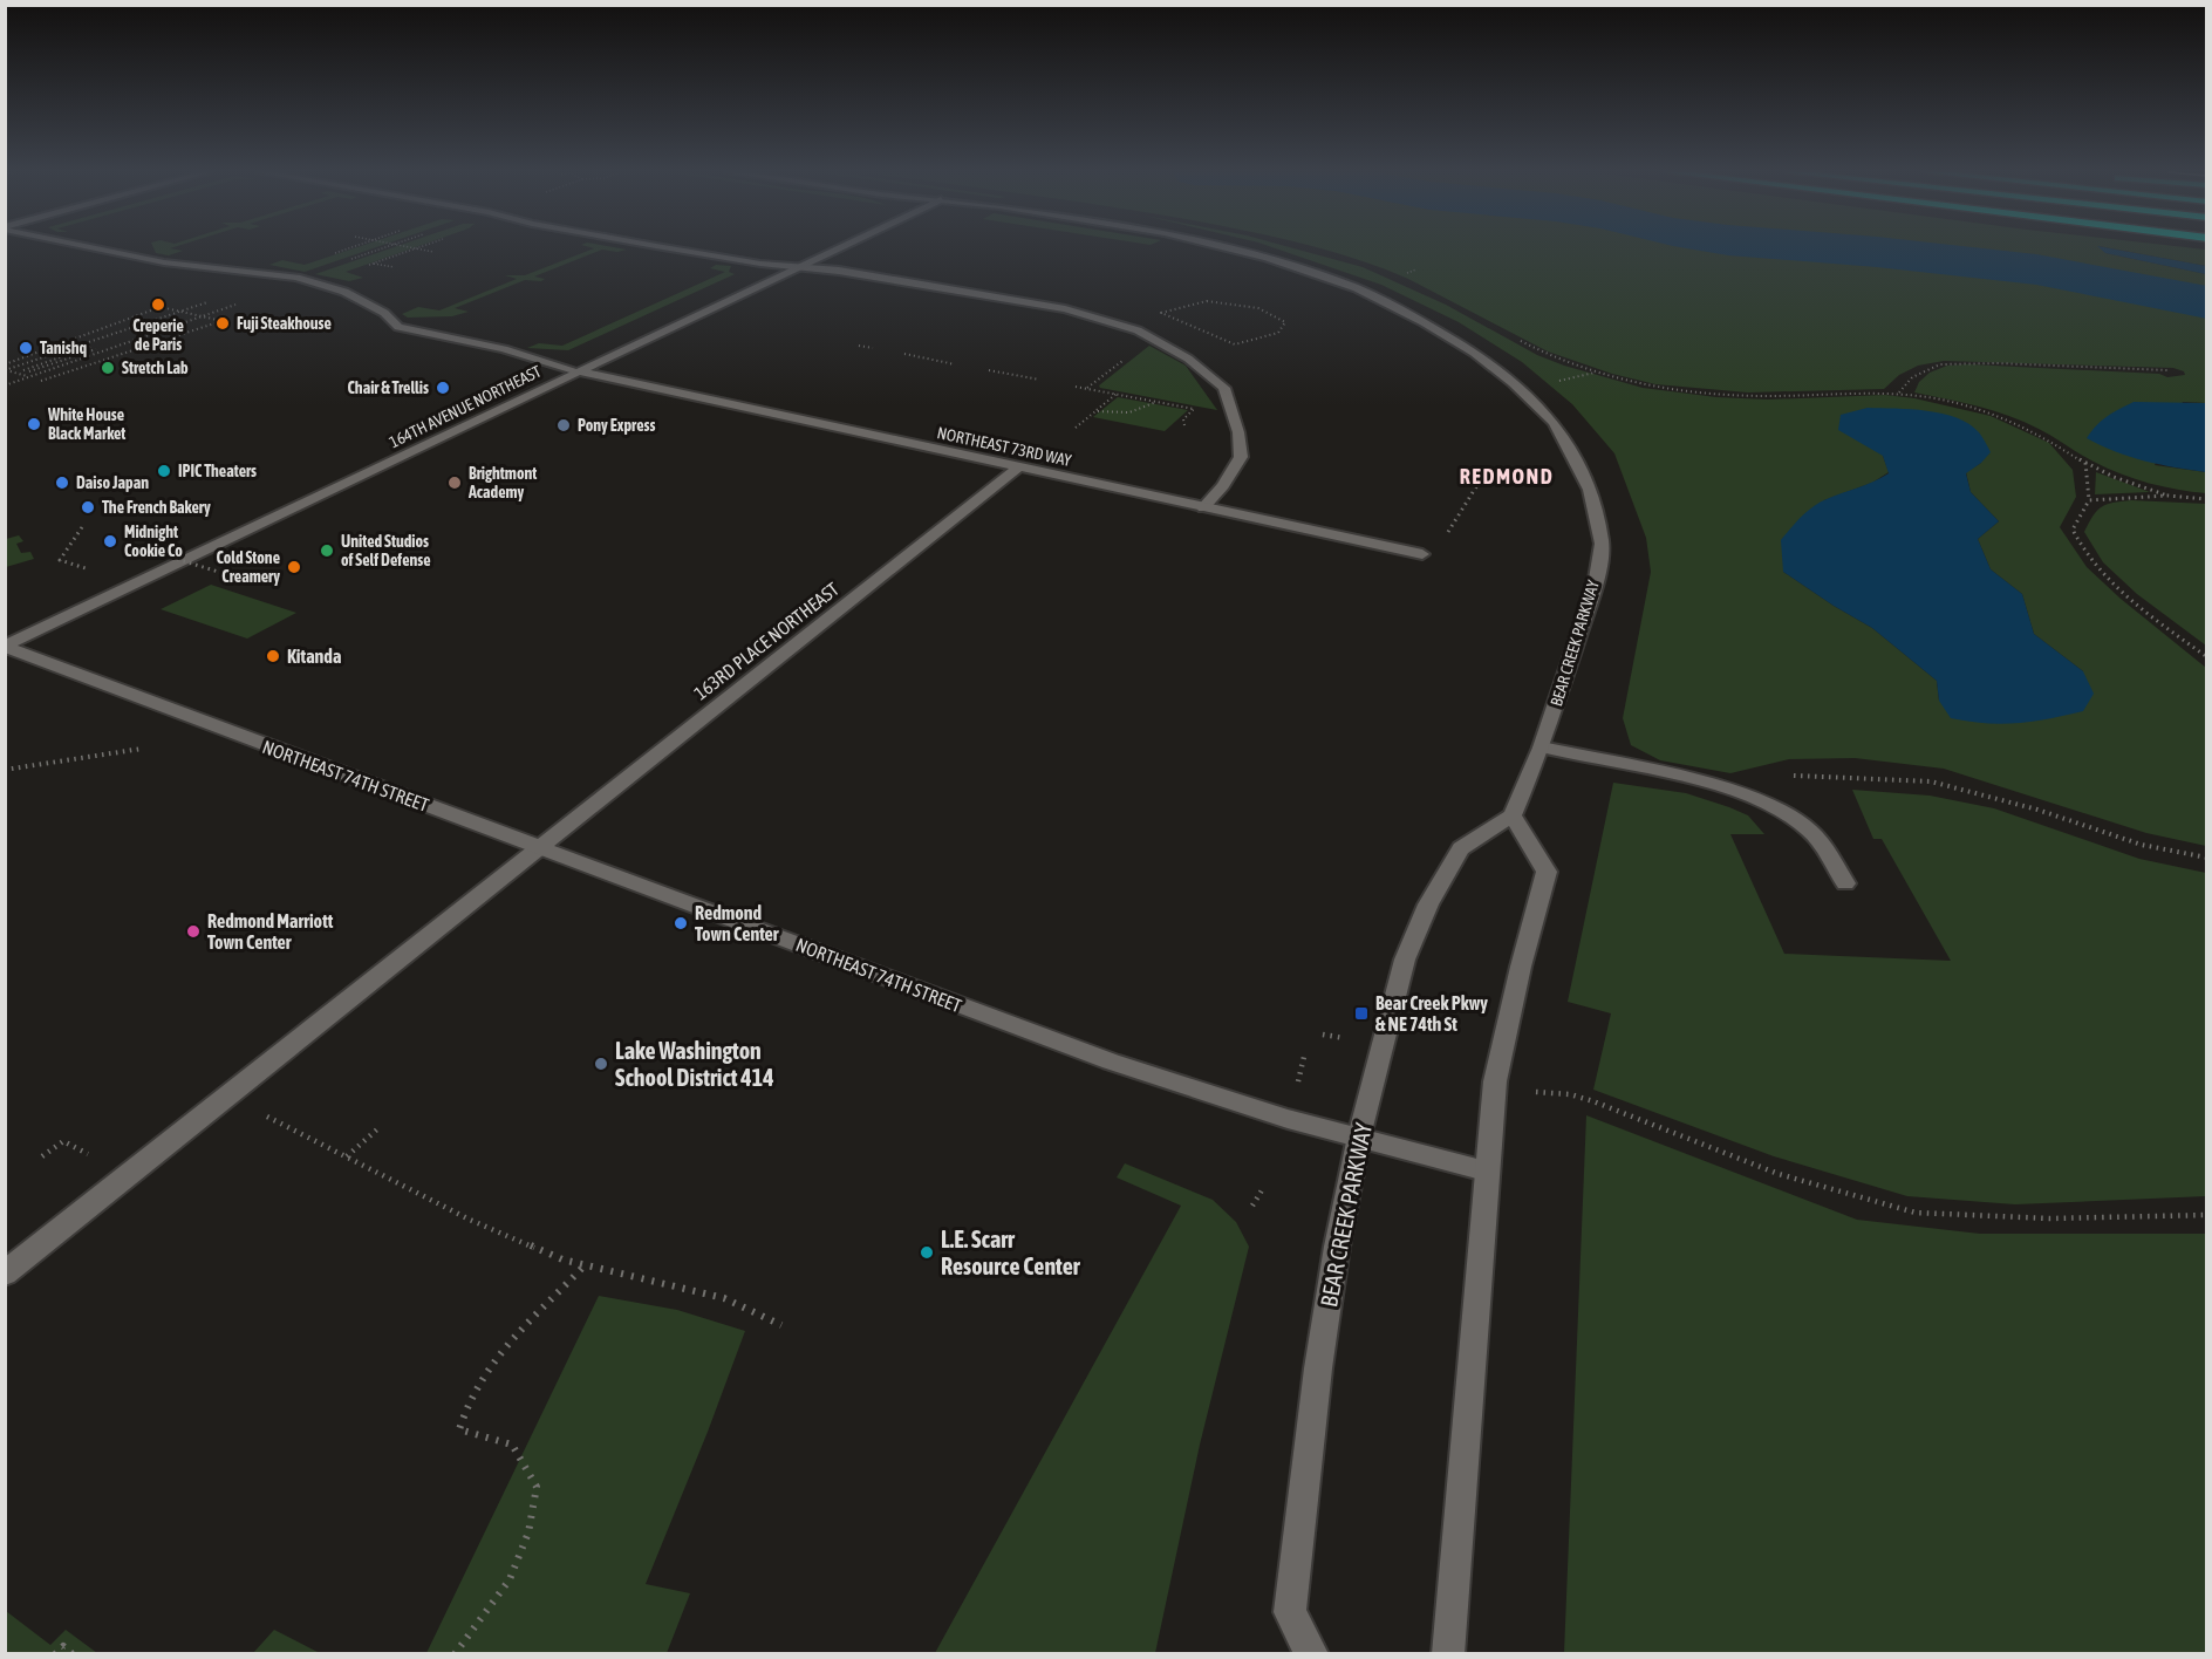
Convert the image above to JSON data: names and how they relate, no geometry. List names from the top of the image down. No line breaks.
{"streets":{"street":["164TH AVENUE NORTHEAST","NORTHEAST 73RD WAY","163RD PLACE NORTHEAST","BEAR CREEK PARKWAY","NORTHEAST 74TH STREET"]},"crossings":[["164TH AVENUE NORTHEAST","NORTHEAST 73RD WAY"],["164TH AVENUE NORTHEAST","NORTHEAST 74TH STREET"],["NORTHEAST 73RD WAY","163RD PLACE NORTHEAST"],["163RD PLACE NORTHEAST","NORTHEAST 74TH STREET"],["BEAR CREEK PARKWAY","NORTHEAST 74TH STREET"]],"districts":["REDMOND"],"places":{"other":["Creperie de Paris","Fuji Steakhouse","Tanishq","Stretch Lab","Chair & Trellis","White House Black Market","Pony Express","IPIC Theaters","Daiso Japan","Brightmont Academy","The French Bakery","Midnight Cookie Co","United Studios of Self Defense","Cold Stone Creamery","Kitanda","Redmond Town Center","Redmond Marriott Town Center","Lake Washington School District 414","L.E. Scarr Resource Center"],"transit":["Bear Creek Pkwy & NE 74th St"]}}
